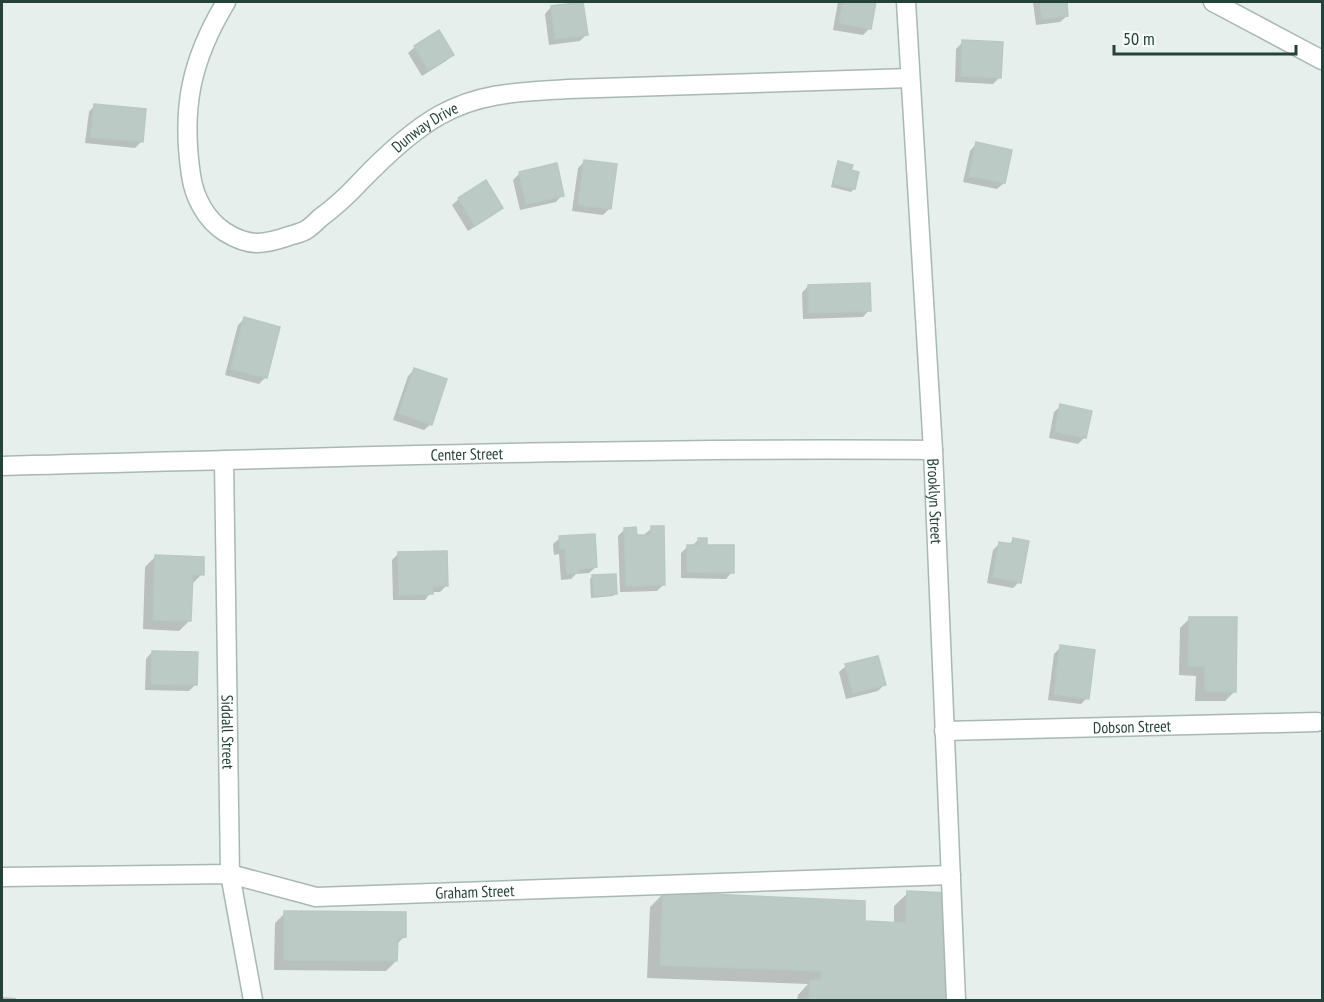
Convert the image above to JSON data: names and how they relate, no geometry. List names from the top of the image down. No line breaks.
{"streets":{"street":["Dunway Drive","Center Street","Brooklyn Street","Dobson Street","Siddall Street","Graham Street"]},"crossings":[["Dunway Drive","Brooklyn Street"],["Center Street","Brooklyn Street"],["Center Street","Siddall Street"],["Brooklyn Street","Dobson Street"],["Brooklyn Street","Graham Street"],["Siddall Street","Graham Street"]],"scale_bar":"50 m"}
